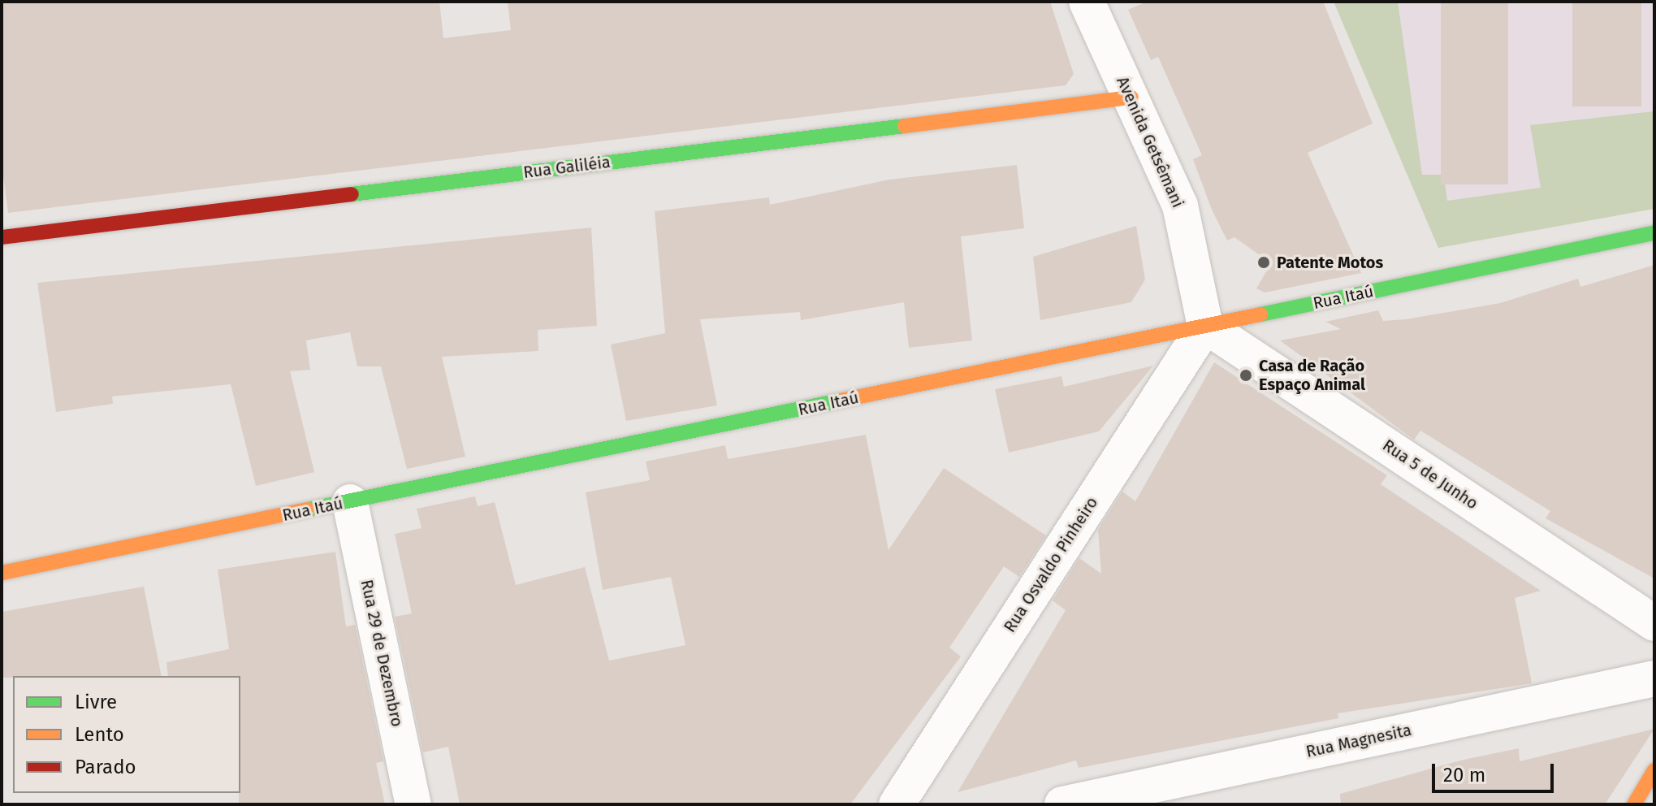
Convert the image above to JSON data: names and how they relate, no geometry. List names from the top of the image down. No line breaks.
{"streets":{"street":["Avenida Getsêmani","Rua Galiléia","Rua Itaú","Rua 5 de Junho","Rua Osvaldo Pinheiro","Rua 29 de Dezembro","Rua Magnesita"]},"crossings":[["Avenida Getsêmani","Rua Galiléia"],["Avenida Getsêmani","Rua Itaú"],["Avenida Getsêmani","Rua 5 de Junho"],["Avenida Getsêmani","Rua Osvaldo Pinheiro"],["Rua Itaú","Rua 5 de Junho"],["Rua Itaú","Rua Osvaldo Pinheiro"],["Rua Itaú","Rua 29 de Dezembro"],["Rua 5 de Junho","Rua Osvaldo Pinheiro"]],"places":["Patente Motos","Casa de Ração Espaço Animal"],"legend":["Livre","Lento","Parado"],"scale_bar":"20 m"}
